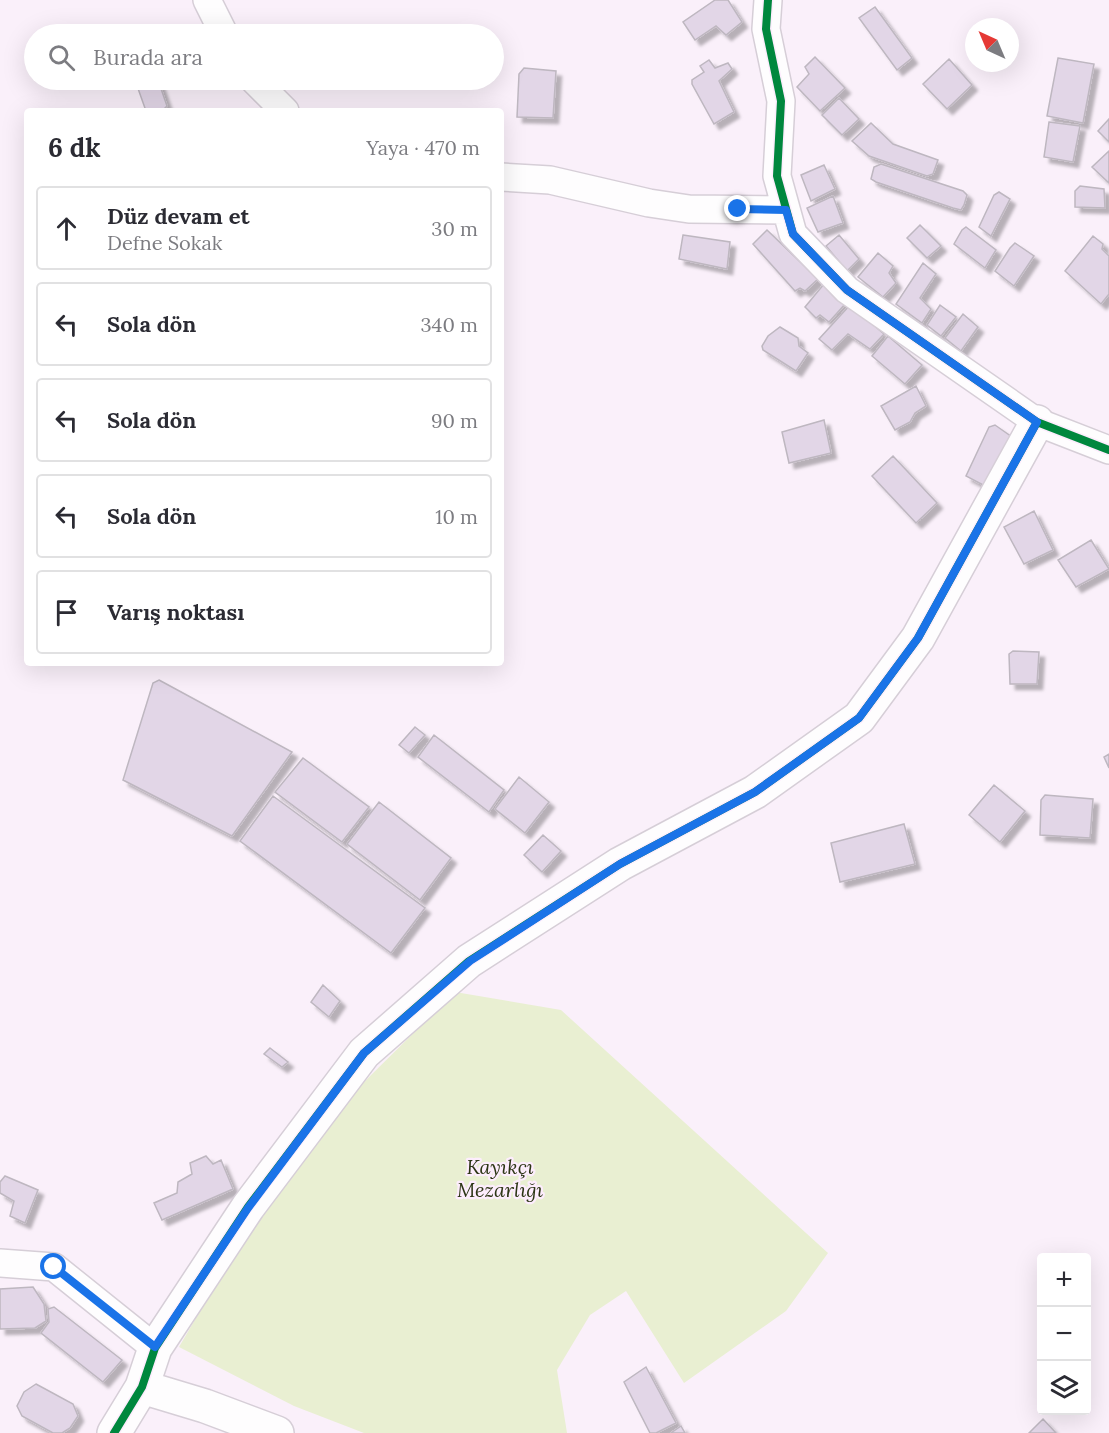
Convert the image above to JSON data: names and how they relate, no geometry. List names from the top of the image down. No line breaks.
{"parks":["Kayıkçı Mezarlığı"],"north":"top left","page":{"search":"Burada ara","heading":["6 dk","Yaya · 470 m"],"list":[["Düz devam et","Defne Sokak","30 m"],["Sola dön","340 m"],["Sola dön","90 m"],["Sola dön","10 m"],"Varış noktası"],"map_buttons":["+","−"]}}
